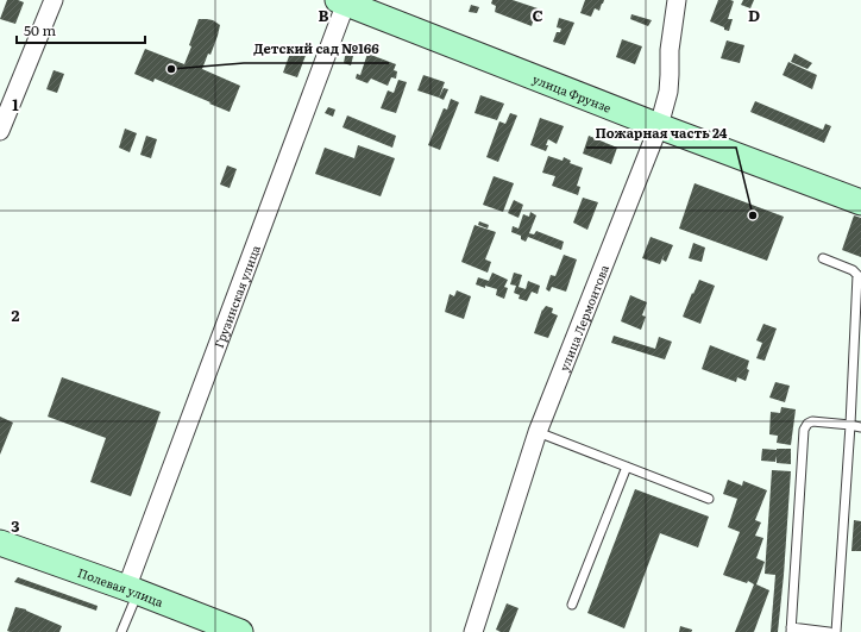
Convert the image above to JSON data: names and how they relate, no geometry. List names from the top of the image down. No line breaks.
{"streets":{"street":["улица Фрунзе","Грузинская улица","улица Лермонтова","Полевая улица"]},"crossings":[["улица Фрунзе","Грузинская улица"],["улица Фрунзе","улица Лермонтова"],["Грузинская улица","Полевая улица"]],"places":["Детский сад №166","Пожарная часть 24"],"scale_bar":"50 m","grid":{"columns":["B","C","D"],"rows":["1","2","3"]}}
